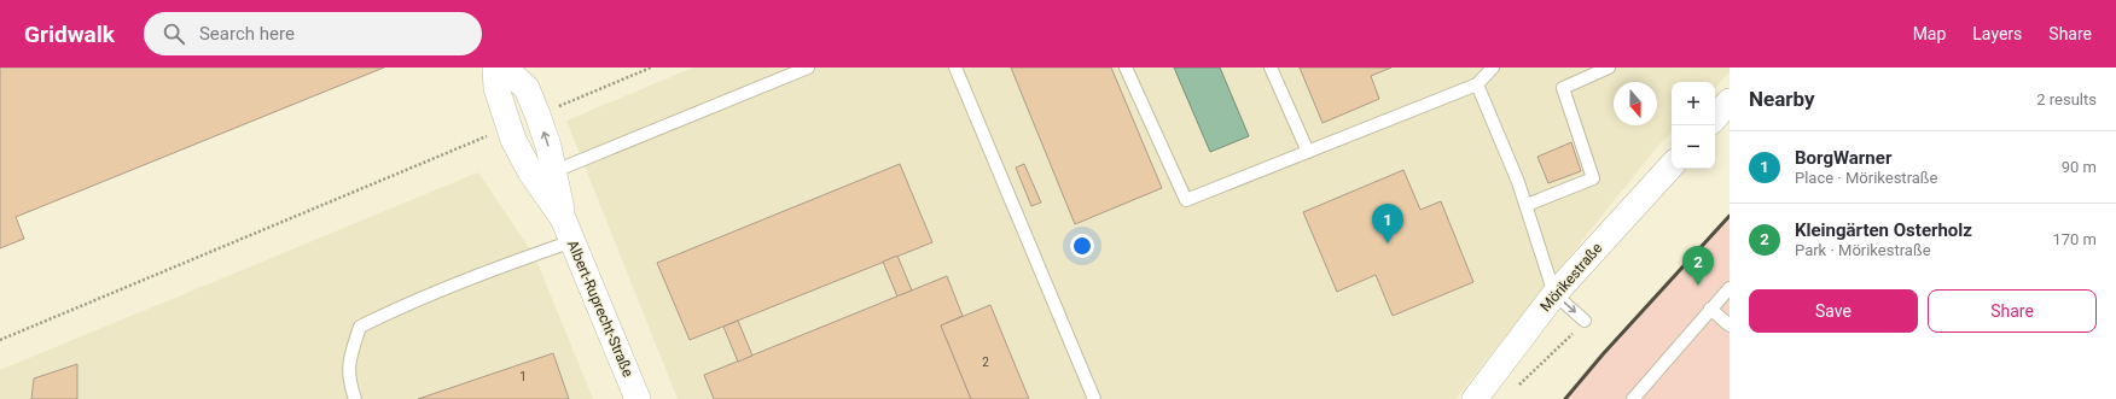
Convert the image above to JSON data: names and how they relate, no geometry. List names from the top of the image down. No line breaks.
{"streets":{"street":["Mörikestraße","Albert-Ruprecht-Straße"]},"house_numbers":["2","1"],"north":"bottom","page":{"header":"Gridwalk","search":"Search here","nav":["Map","Layers","Share"],"heading":["Nearby","2 results"],"map_buttons":["+","−"],"list":[{"mark":"1","name":"BorgWarner","note":"Place · Mörikestraße","value":"90 m"},{"mark":"2","name":"Kleingärten Osterholz","note":"Park · Mörikestraße","value":"170 m"}],"pins":["1","2"],"buttons":["Save","Share"]}}
